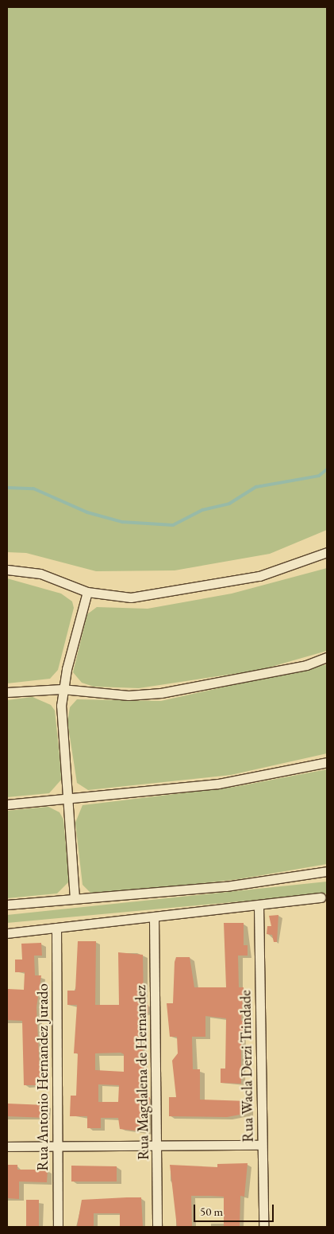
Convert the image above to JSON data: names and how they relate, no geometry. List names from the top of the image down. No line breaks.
{"streets":{"street":["Rua Wacla Derzi Trindade","Rua Magdalena de Hernandez","Rua Antonio Hernandez Jurado"]},"scale_bar":"50 m"}
